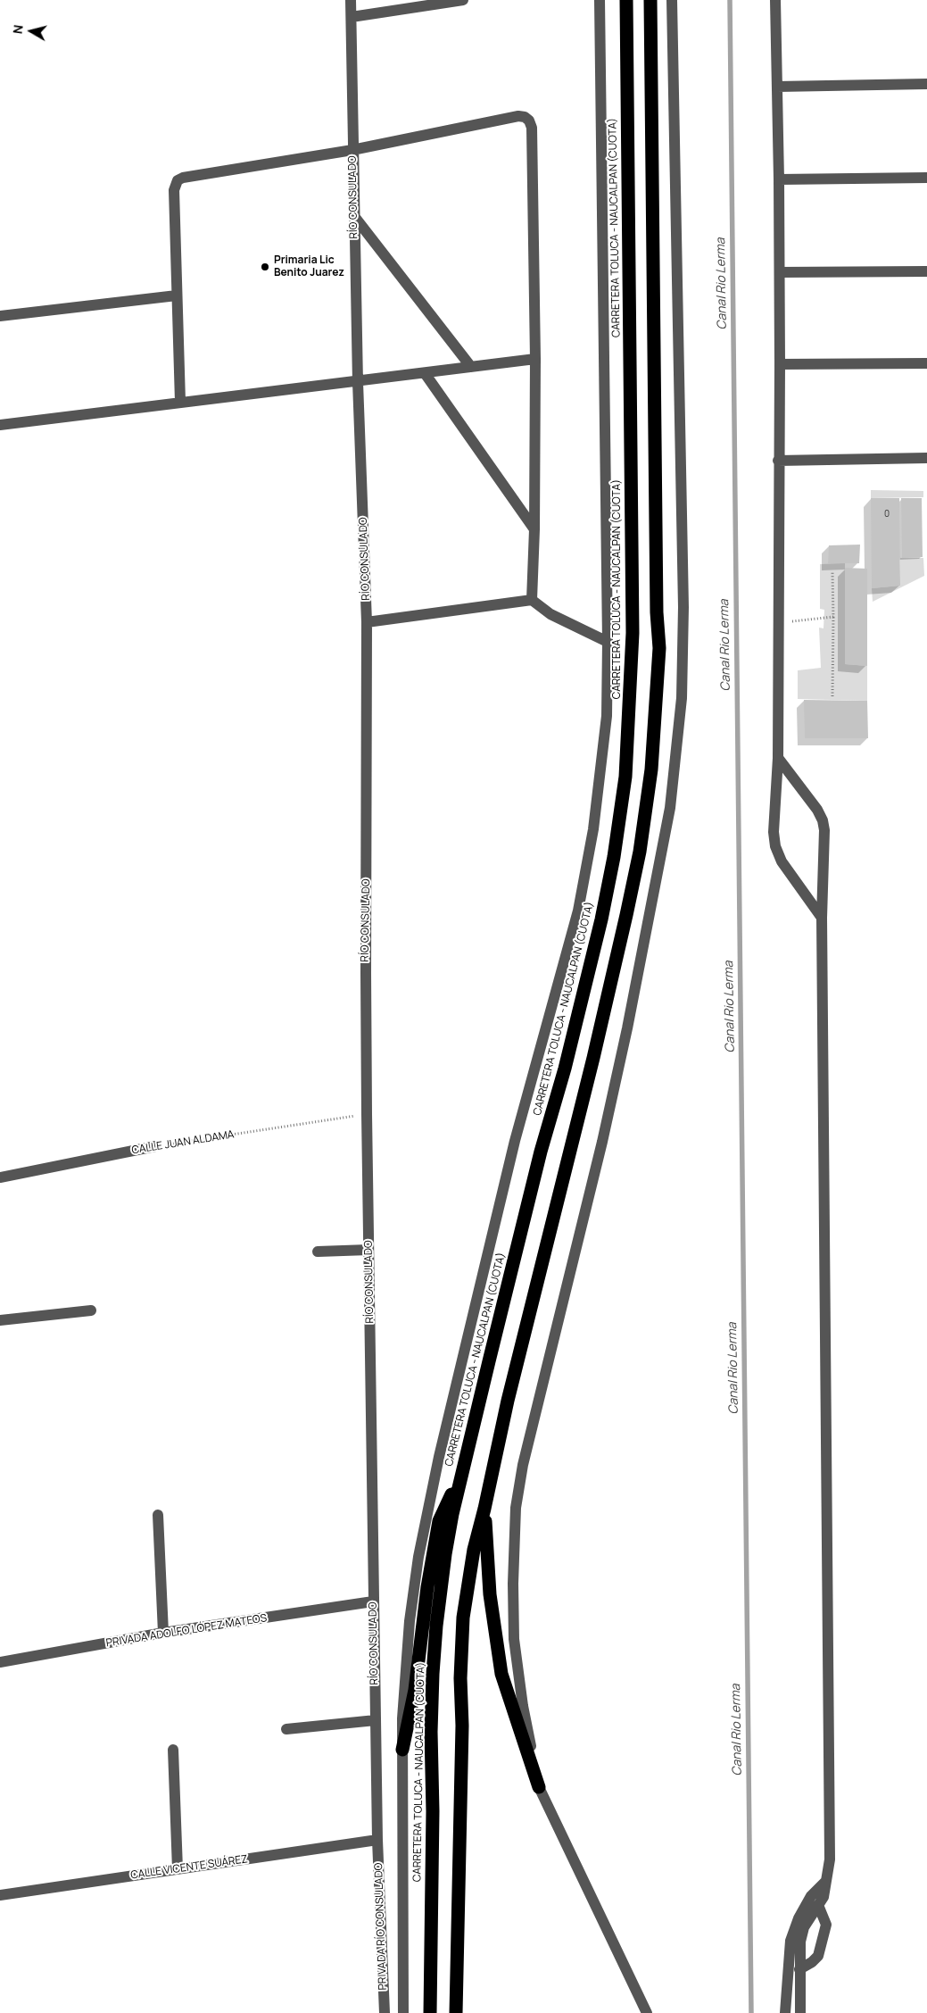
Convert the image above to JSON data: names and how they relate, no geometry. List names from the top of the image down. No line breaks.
{"streets":{"highway":["CARRETERA TOLUCA - NAUCALPAN (CUOTA)"],"street":["RÍO CONSULADO","CALLE JUAN ALDAMA","PRIVADA ADOLFO LÓPEZ MATEOS","CALLE VICENTE SUÁREZ","PRIVADA RÍO CONSULADO"]},"crossings":[["RÍO CONSULADO","CALLE JUAN ALDAMA"],["RÍO CONSULADO","PRIVADA ADOLFO LÓPEZ MATEOS"],["RÍO CONSULADO","CALLE VICENTE SUÁREZ"],["RÍO CONSULADO","PRIVADA RÍO CONSULADO"],["CALLE VICENTE SUÁREZ","PRIVADA RÍO CONSULADO"]],"water":["Canal Rio Lerma"],"places":["Primaria Lic Benito Juarez"],"house_numbers":["0"],"north":"left"}
